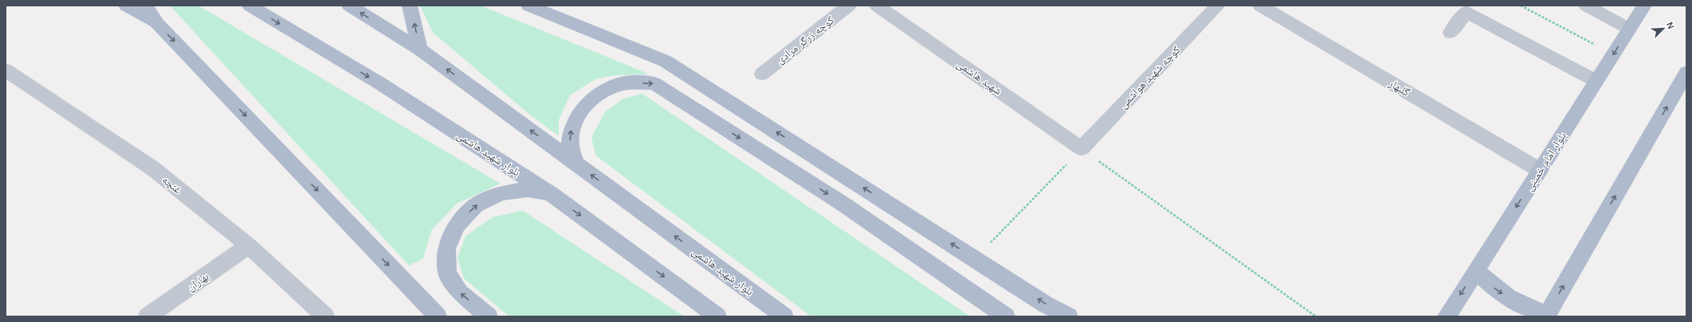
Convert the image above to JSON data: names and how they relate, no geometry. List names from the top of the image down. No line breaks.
{"streets":{"main road":["بلوار شهید هاشمی","بلوار امام خمینی"],"street":["کوچه زرگر مرادی","شهید هاشمی","کوچه شهید هواشمی","گلبهار","غنچه","بهاران"]},"crossings":[["شهید هاشمی","کوچه شهید هواشمی"],["گلبهار","بلوار امام خمینی"],["غنچه","بهاران"]],"north":"top right"}
